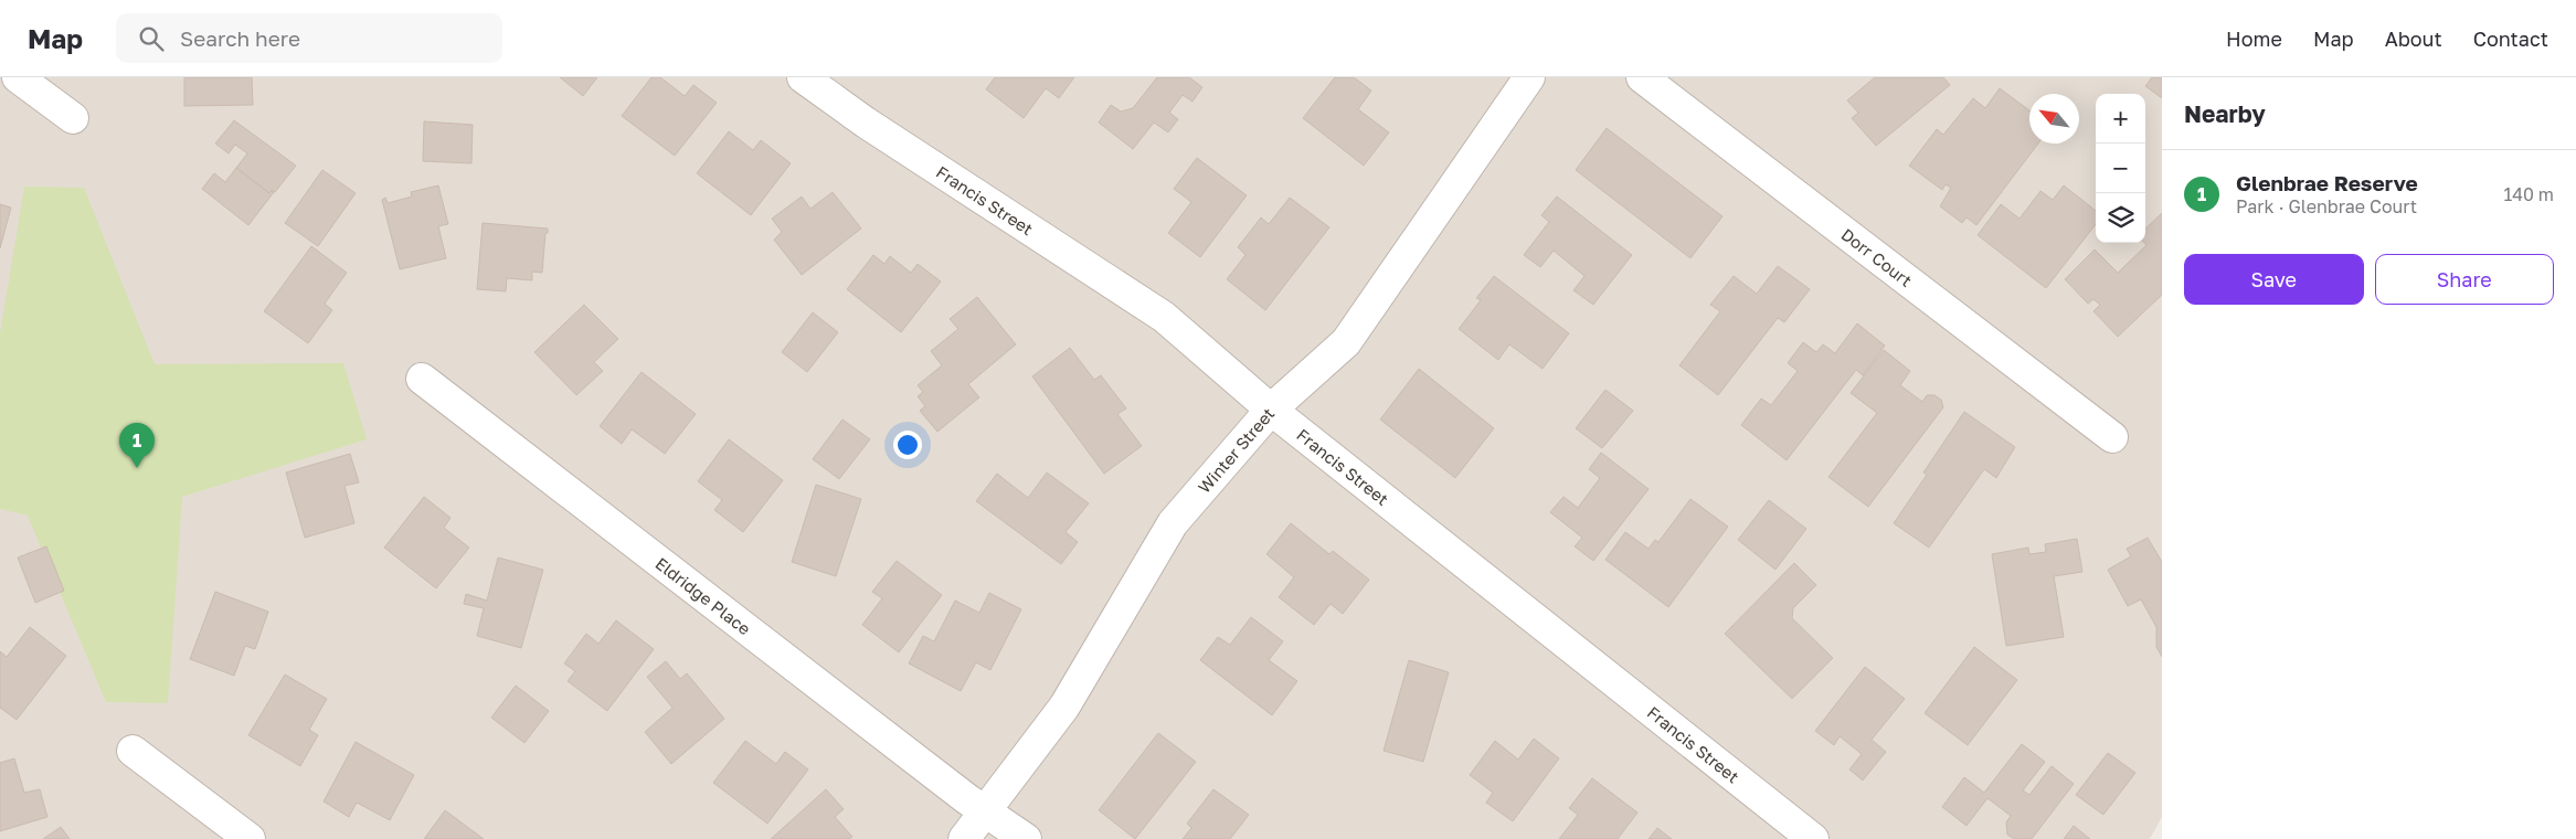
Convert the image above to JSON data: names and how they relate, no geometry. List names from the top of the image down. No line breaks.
{"streets":{"street":["Francis Street","Dorr Court","Winter Street","Eldridge Place"]},"crossings":[["Francis Street","Winter Street"],["Winter Street","Eldridge Place"]],"north":"top left","page":{"header":"Map","search":"Search here","nav":["Home","Map","About","Contact"],"heading":"Nearby","map_buttons":["+","−"],"list":[{"mark":"1","name":"Glenbrae Reserve","note":"Park · Glenbrae Court","value":"140 m"}],"buttons":["Save","Share"],"pins":"1"}}
